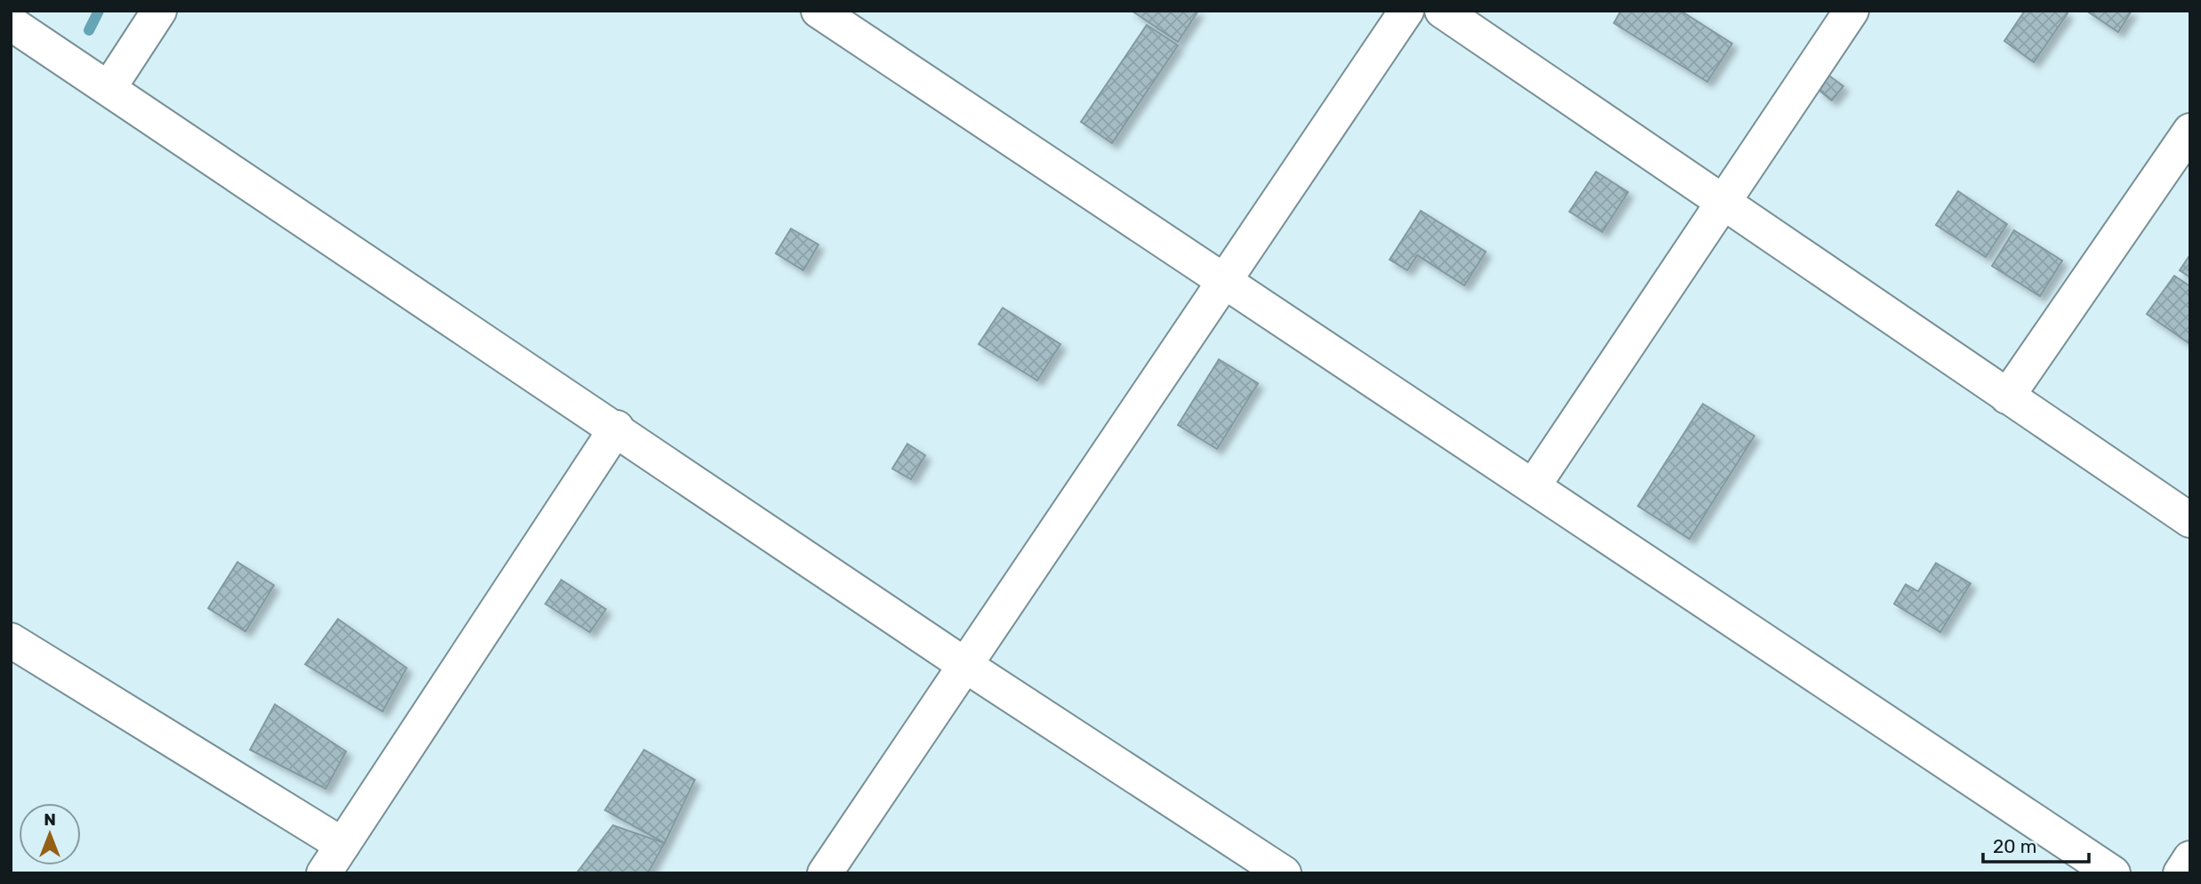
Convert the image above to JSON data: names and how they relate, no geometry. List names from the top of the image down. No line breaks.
{"scale_bar":"20 m","north":"top"}
